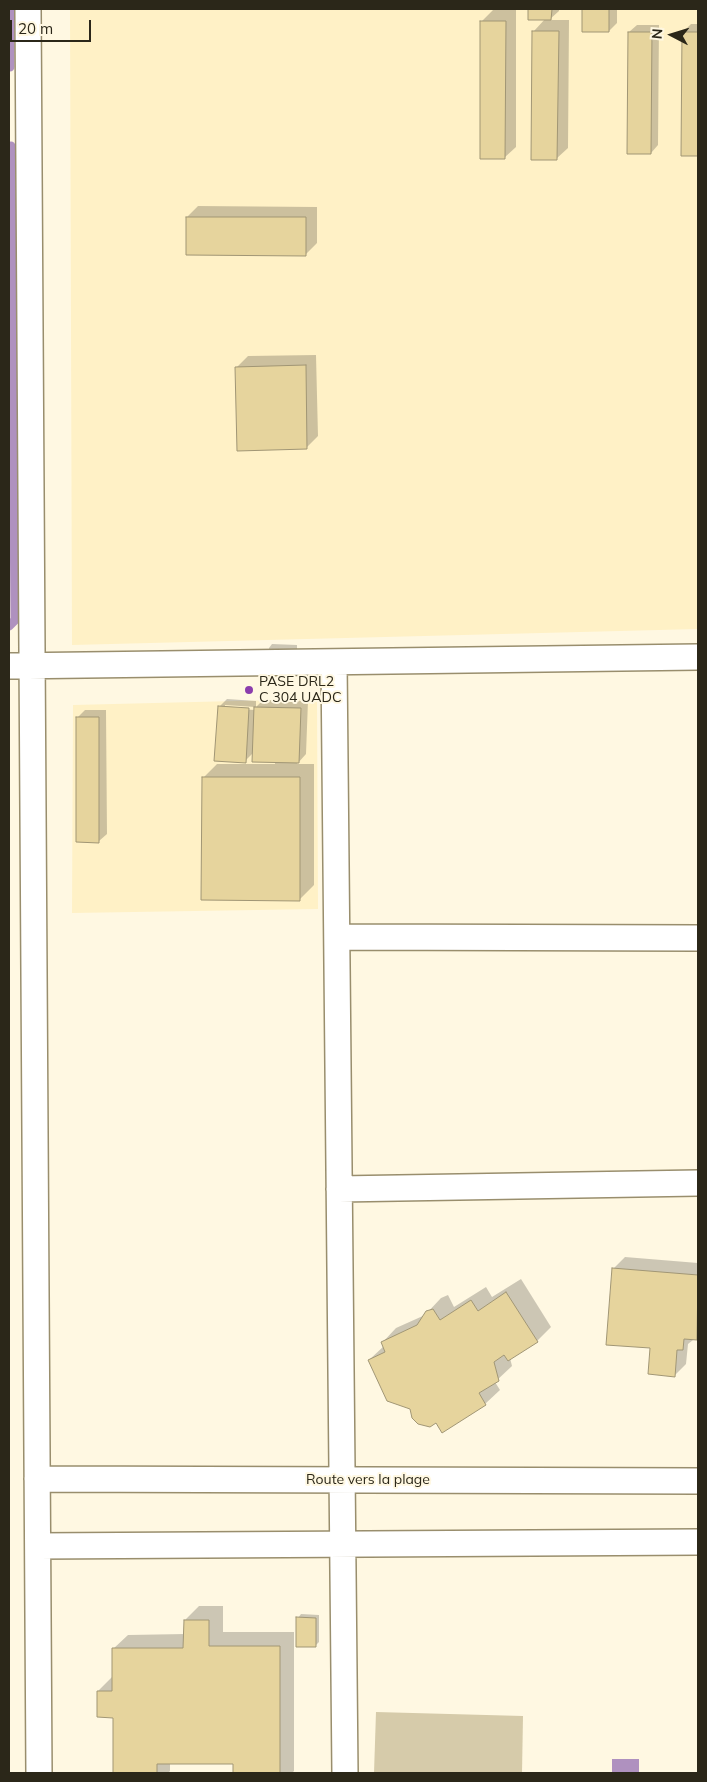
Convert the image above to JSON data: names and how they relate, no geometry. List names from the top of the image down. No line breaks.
{"streets":{"street":["Route vers la plage"]},"places":["PASE DRL2 C 304 UADC"],"scale_bar":"20 m","north":"left"}
